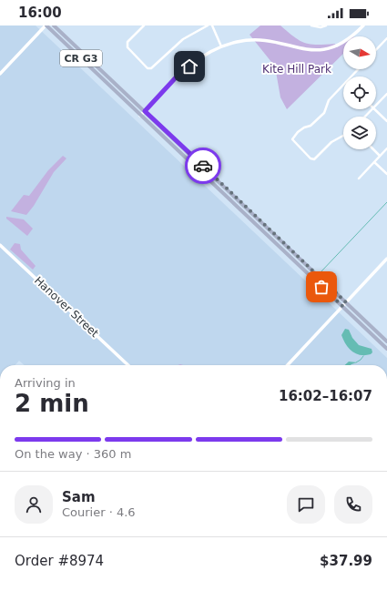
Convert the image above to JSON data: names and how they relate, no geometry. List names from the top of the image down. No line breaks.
{"streets":{"main road":["CR G3"],"street":["Hanover Street"]},"parks":["Kite Hill Park"],"north":"right","page":{"status":"16:00","heading":["2 min","Arriving in","16:02–16:07"],"panel":["Sam","Courier · 4.6","Order #8974","$37.99"],"bar":"On the way · 360 m"}}
